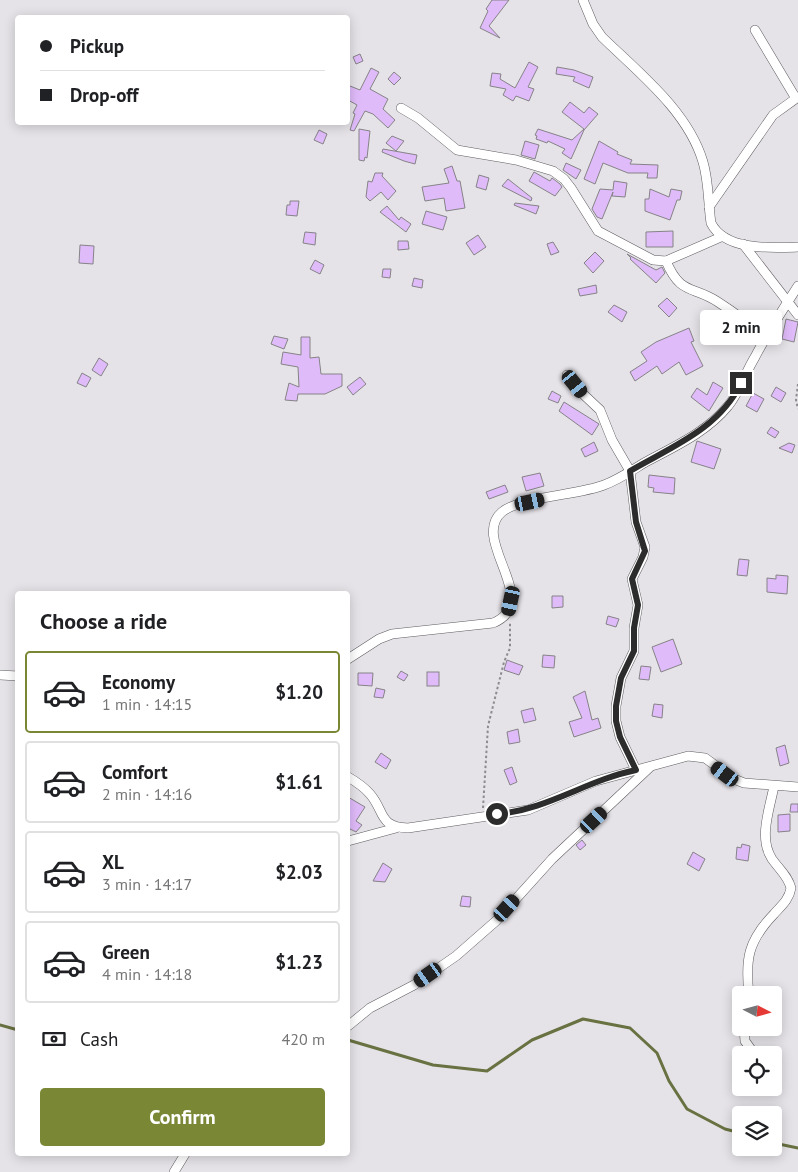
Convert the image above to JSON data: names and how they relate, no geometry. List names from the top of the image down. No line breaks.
{"north":"right","page":{"banner":["Pickup","Drop-off"],"bubble":"2 min","heading":"Choose a ride","list":[{"name":"Economy","note":"1 min · 14:15","value":"$1.20"},{"name":"Comfort","note":"2 min · 14:16","value":"$1.61"},{"name":"XL","note":"3 min · 14:17","value":"$2.03"},{"name":"Green","note":"4 min · 14:18","value":"$1.23"}],"pay":["Cash","420 m"],"buttons":"Confirm"}}
